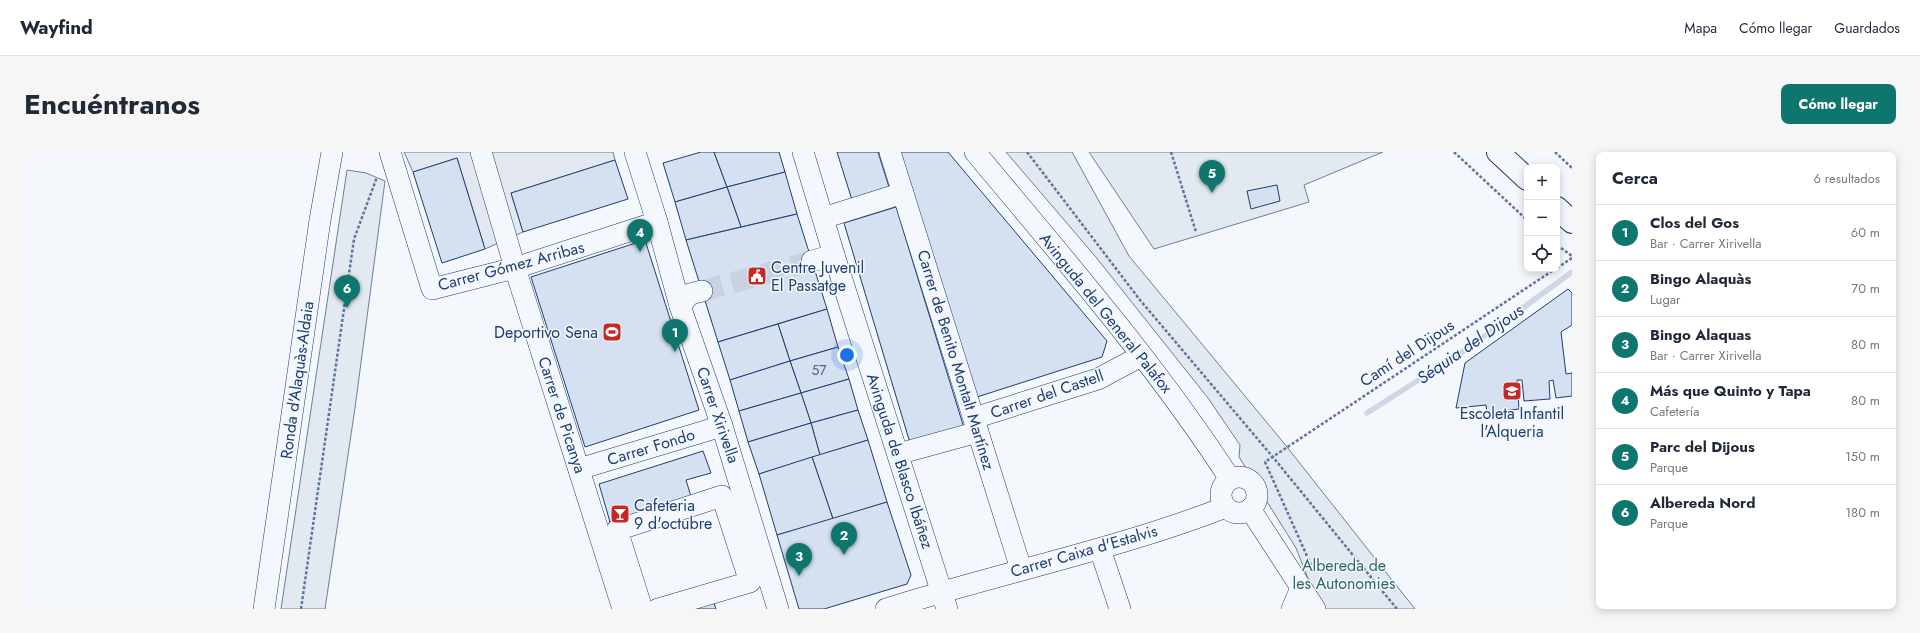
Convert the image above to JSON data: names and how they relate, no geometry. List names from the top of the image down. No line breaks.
{"streets":{"street":["Carrer Gómez Arribas","Avinguda del General Palafox","Carrer de Benito Montalt Martínez","Ronda d'Alaquàs-Aldaia","Carrer del Castell","Carrer de Picanya","Carrer Xirivella","Carrer Fondo","Avinguda de Blasco Ibáñez","Carrer Caixa d'Estalvis"],"path":["Camí del Dijous"]},"crossings":[["Carrer Gómez Arribas","Carrer de Picanya"],["Carrer Gómez Arribas","Carrer Xirivella"],["Avinguda del General Palafox","Carrer del Castell"],["Avinguda del General Palafox","Carrer Caixa d'Estalvis"],["Carrer de Benito Montalt Martínez","Carrer del Castell"],["Carrer de Benito Montalt Martínez","Carrer Caixa d'Estalvis"],["Carrer del Castell","Avinguda de Blasco Ibáñez"],["Carrer de Picanya","Carrer Fondo"],["Carrer Xirivella","Carrer Fondo"],["Avinguda de Blasco Ibáñez","Carrer Caixa d'Estalvis"]],"water":["Séquia del Dijous"],"parks":["Albereda de les Autonomies"],"places":{"public building":["Centre Juvenil El Passatge"],"sports":["Deportivo Sena"],"school or university":["Escoleta Infantil l'Alqueria"],"bar":["Cafeteria 9 d'octubre"]},"house_numbers":["57"],"page":{"header":"Wayfind","nav":["Mapa","Cómo llegar","Guardados"],"title":"Encuéntranos","buttons":"Cómo llegar","heading":["Cerca","6 resultados"],"pins":["5","4","6","1","2","3"],"map_buttons":["+","−"],"list":[{"mark":"1","name":"Clos del Gos","note":"Bar · Carrer Xirivella","value":"60 m"},{"mark":"2","name":"Bingo Alaquàs","note":"Lugar","value":"70 m"},{"mark":"3","name":"Bingo Alaquas","note":"Bar · Carrer Xirivella","value":"80 m"},{"mark":"4","name":"Más que Quinto y Tapa","note":"Cafetería","value":"80 m"},{"mark":"5","name":"Parc del Dijous","note":"Parque","value":"150 m"},{"mark":"6","name":"Albereda Nord","note":"Parque","value":"180 m"}]}}
